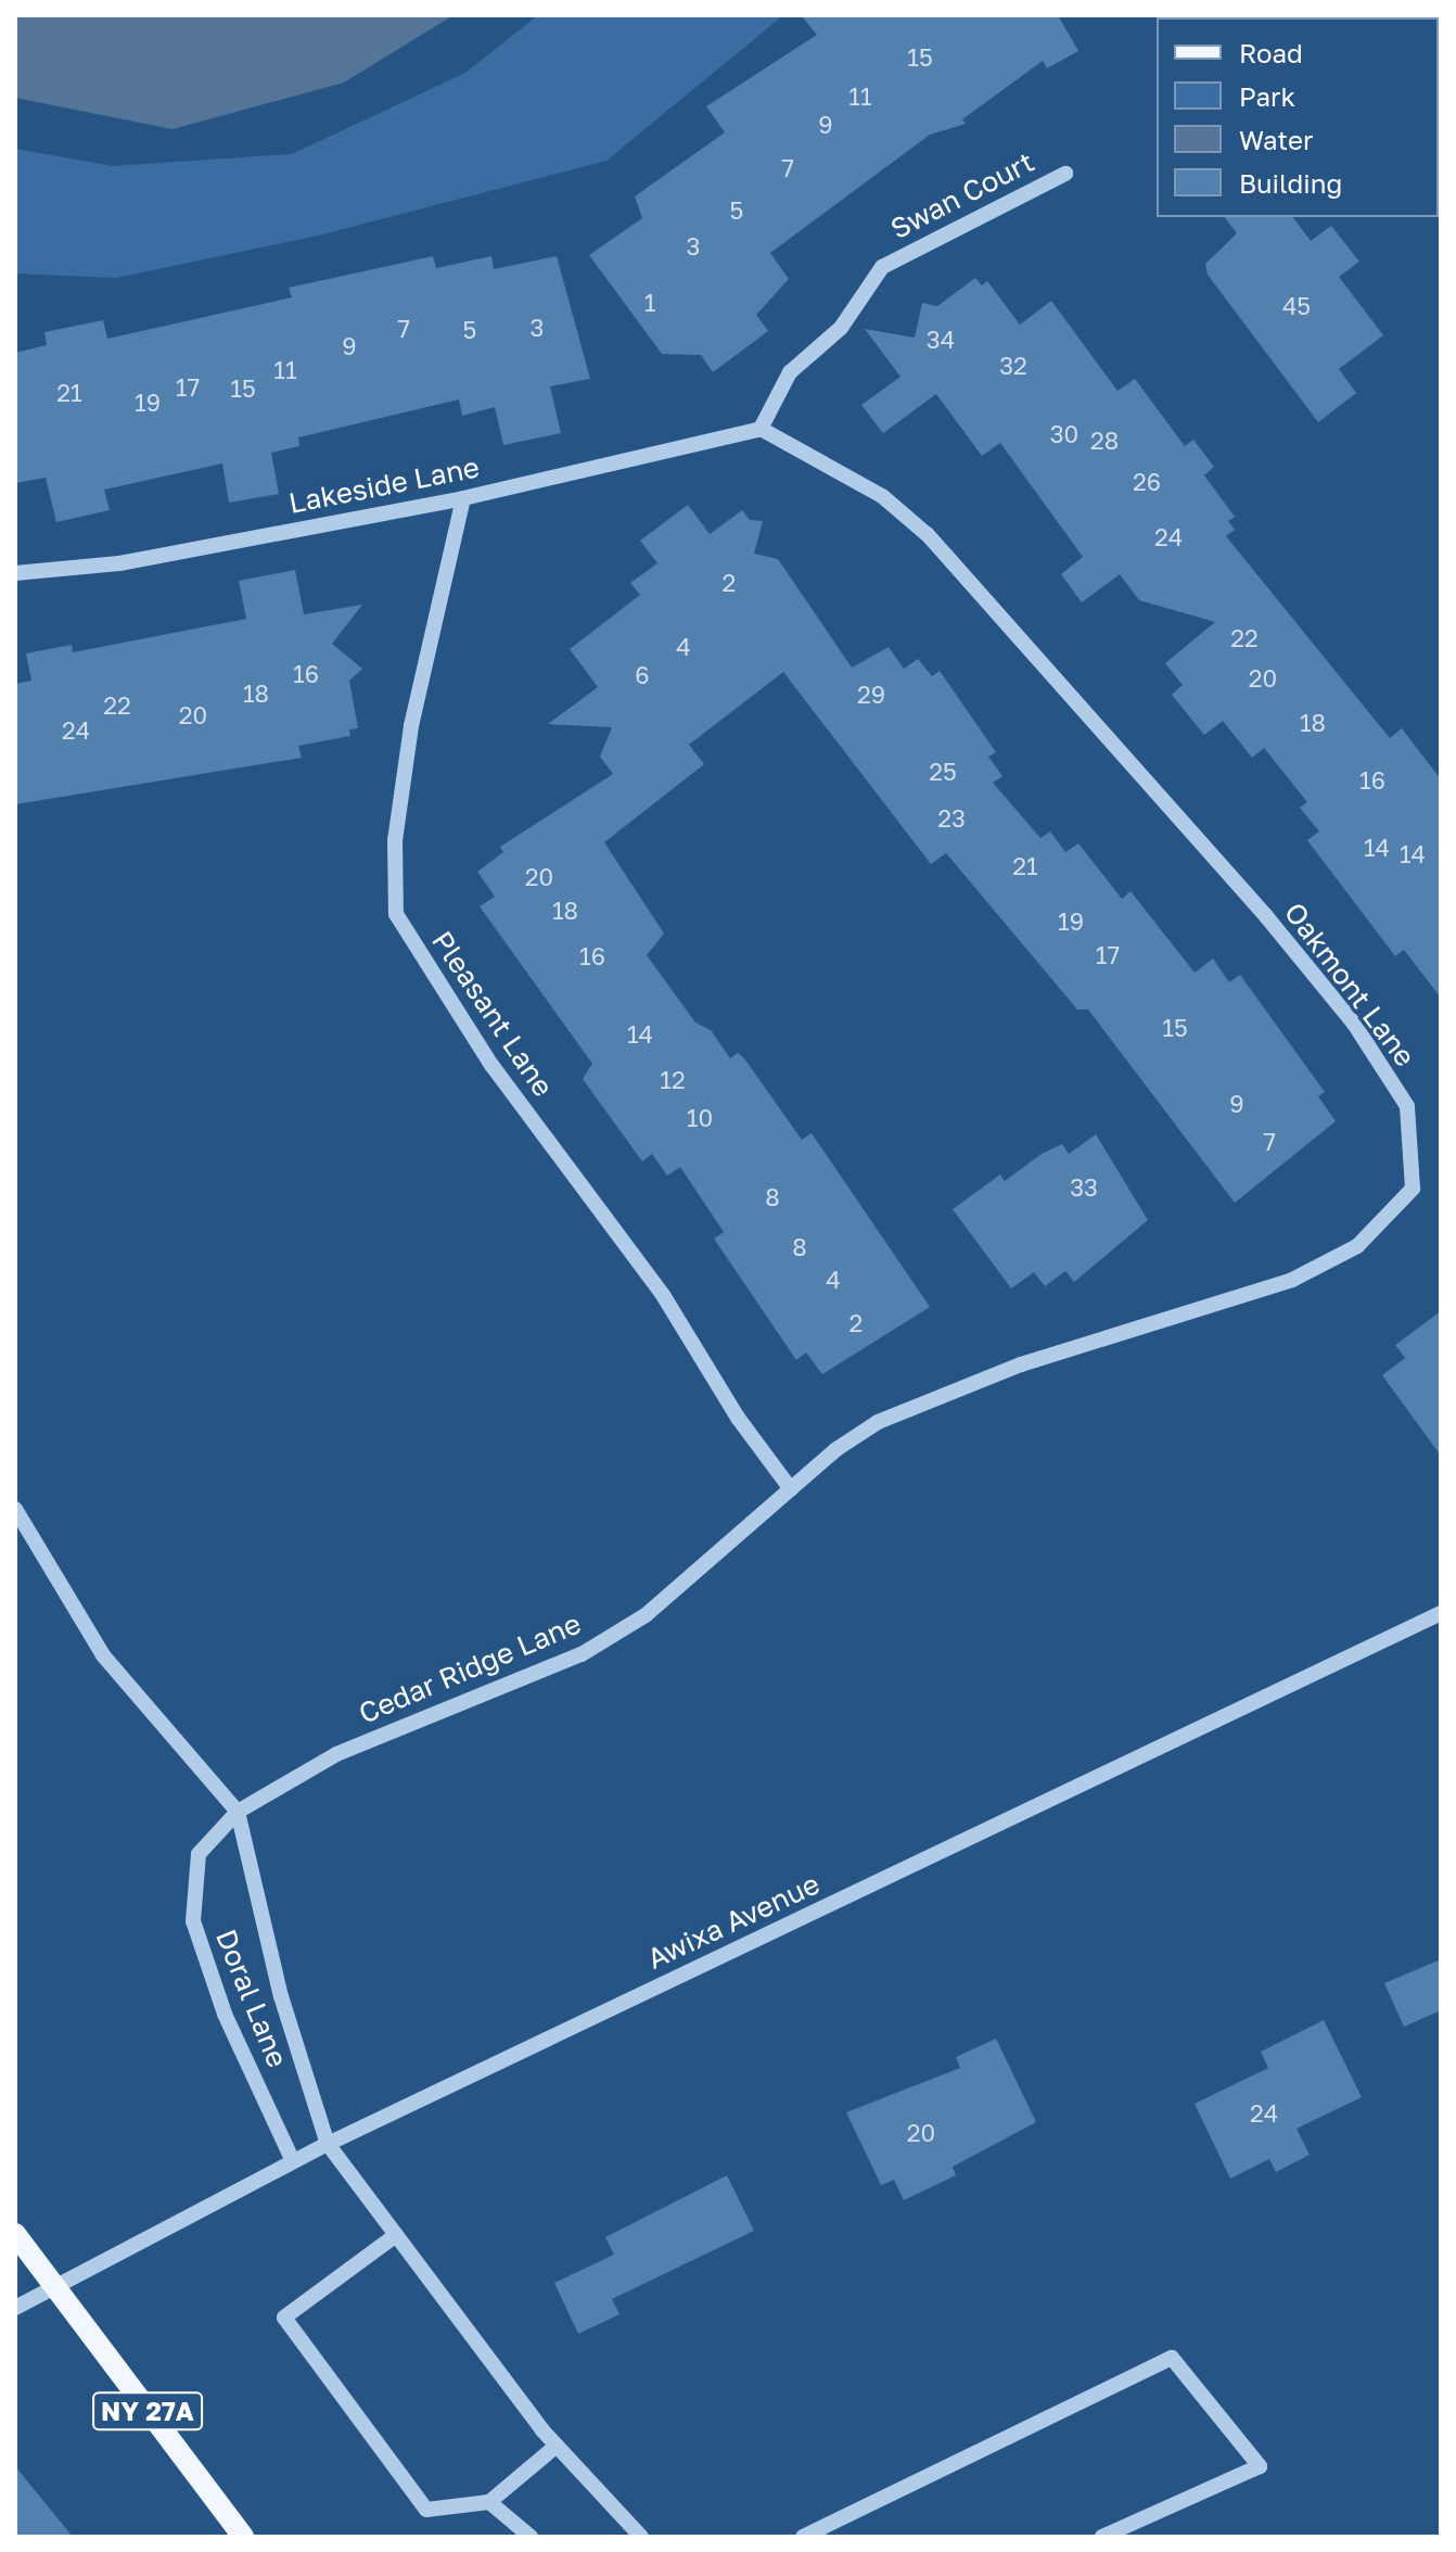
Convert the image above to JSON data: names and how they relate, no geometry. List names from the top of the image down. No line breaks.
{"streets":{"main road":["NY 27A"],"street":["Swan Court","Lakeside Lane","Oakmont Lane","Pleasant Lane","Cedar Ridge Lane","Awixa Avenue","Doral Lane"]},"crossings":[["Swan Court","Lakeside Lane"],["Swan Court","Oakmont Lane"],["Lakeside Lane","Oakmont Lane"],["Lakeside Lane","Pleasant Lane"],["Oakmont Lane","Pleasant Lane"],["Oakmont Lane","Cedar Ridge Lane"],["Pleasant Lane","Cedar Ridge Lane"],["Cedar Ridge Lane","Doral Lane"],["Awixa Avenue","Doral Lane"],["Awixa Avenue","NY 27A"]],"house_numbers":["15","11","9","7","5","3","1","45","3","7","5","34","9","32","11","17","15","21","19","30","28","26","24","2","22","4","16","6","20","18","29","22","20","18","24","25","16","23","14","14","21","20","18","19","17","16","15","14","12","9","10","7","33","8","8","4","2","24","20"],"legend":["Road","Park","Water","Building"]}
